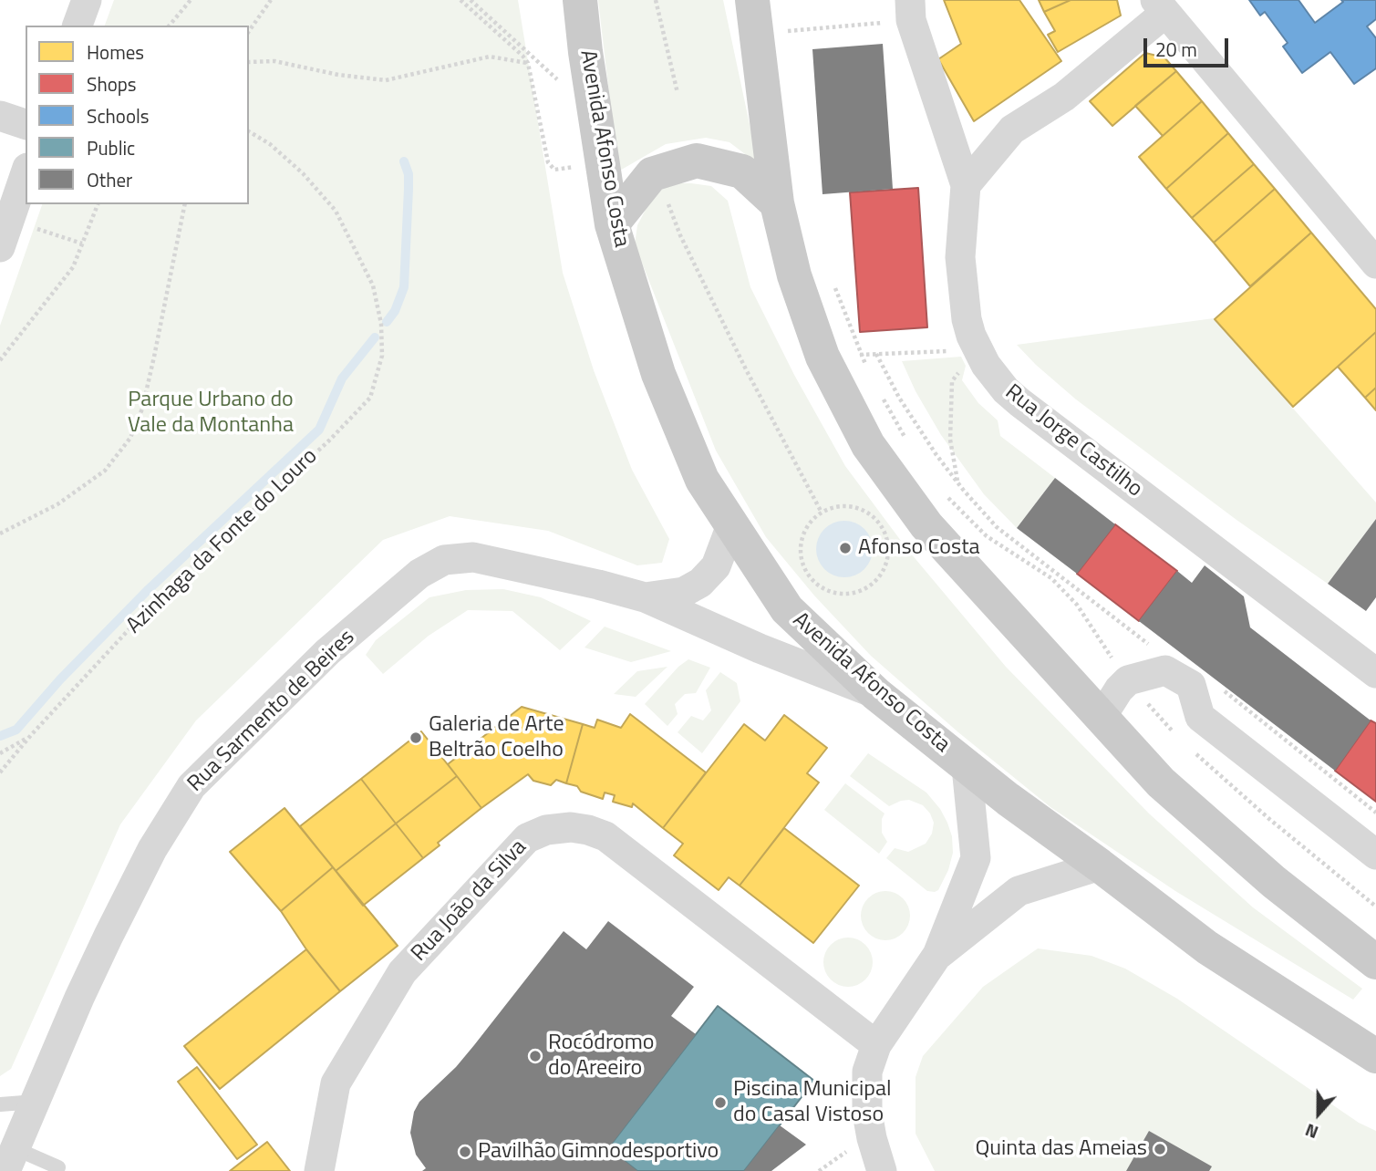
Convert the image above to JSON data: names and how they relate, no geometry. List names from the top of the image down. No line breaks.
{"streets":{"main road":["Avenida Afonso Costa"],"street":["Rua Jorge Castilho","Rua Sarmento de Beires","Rua João da Silva"],"path":["Azinhaga da Fonte do Louro"]},"crossings":[["Avenida Afonso Costa","Rua Sarmento de Beires"]],"parks":["Parque Urbano do Vale da Montanha"],"places":["Afonso Costa","Galeria de Arte Beltrão Coelho","Rocódromo do Areeiro","Piscina Municipal do Casal Vistoso","Quinta das Ameias","Pavilhão Gimnodesportivo"],"legend":["Homes","Shops","Schools","Public","Other"],"scale_bar":"20 m","north":"bottom"}
